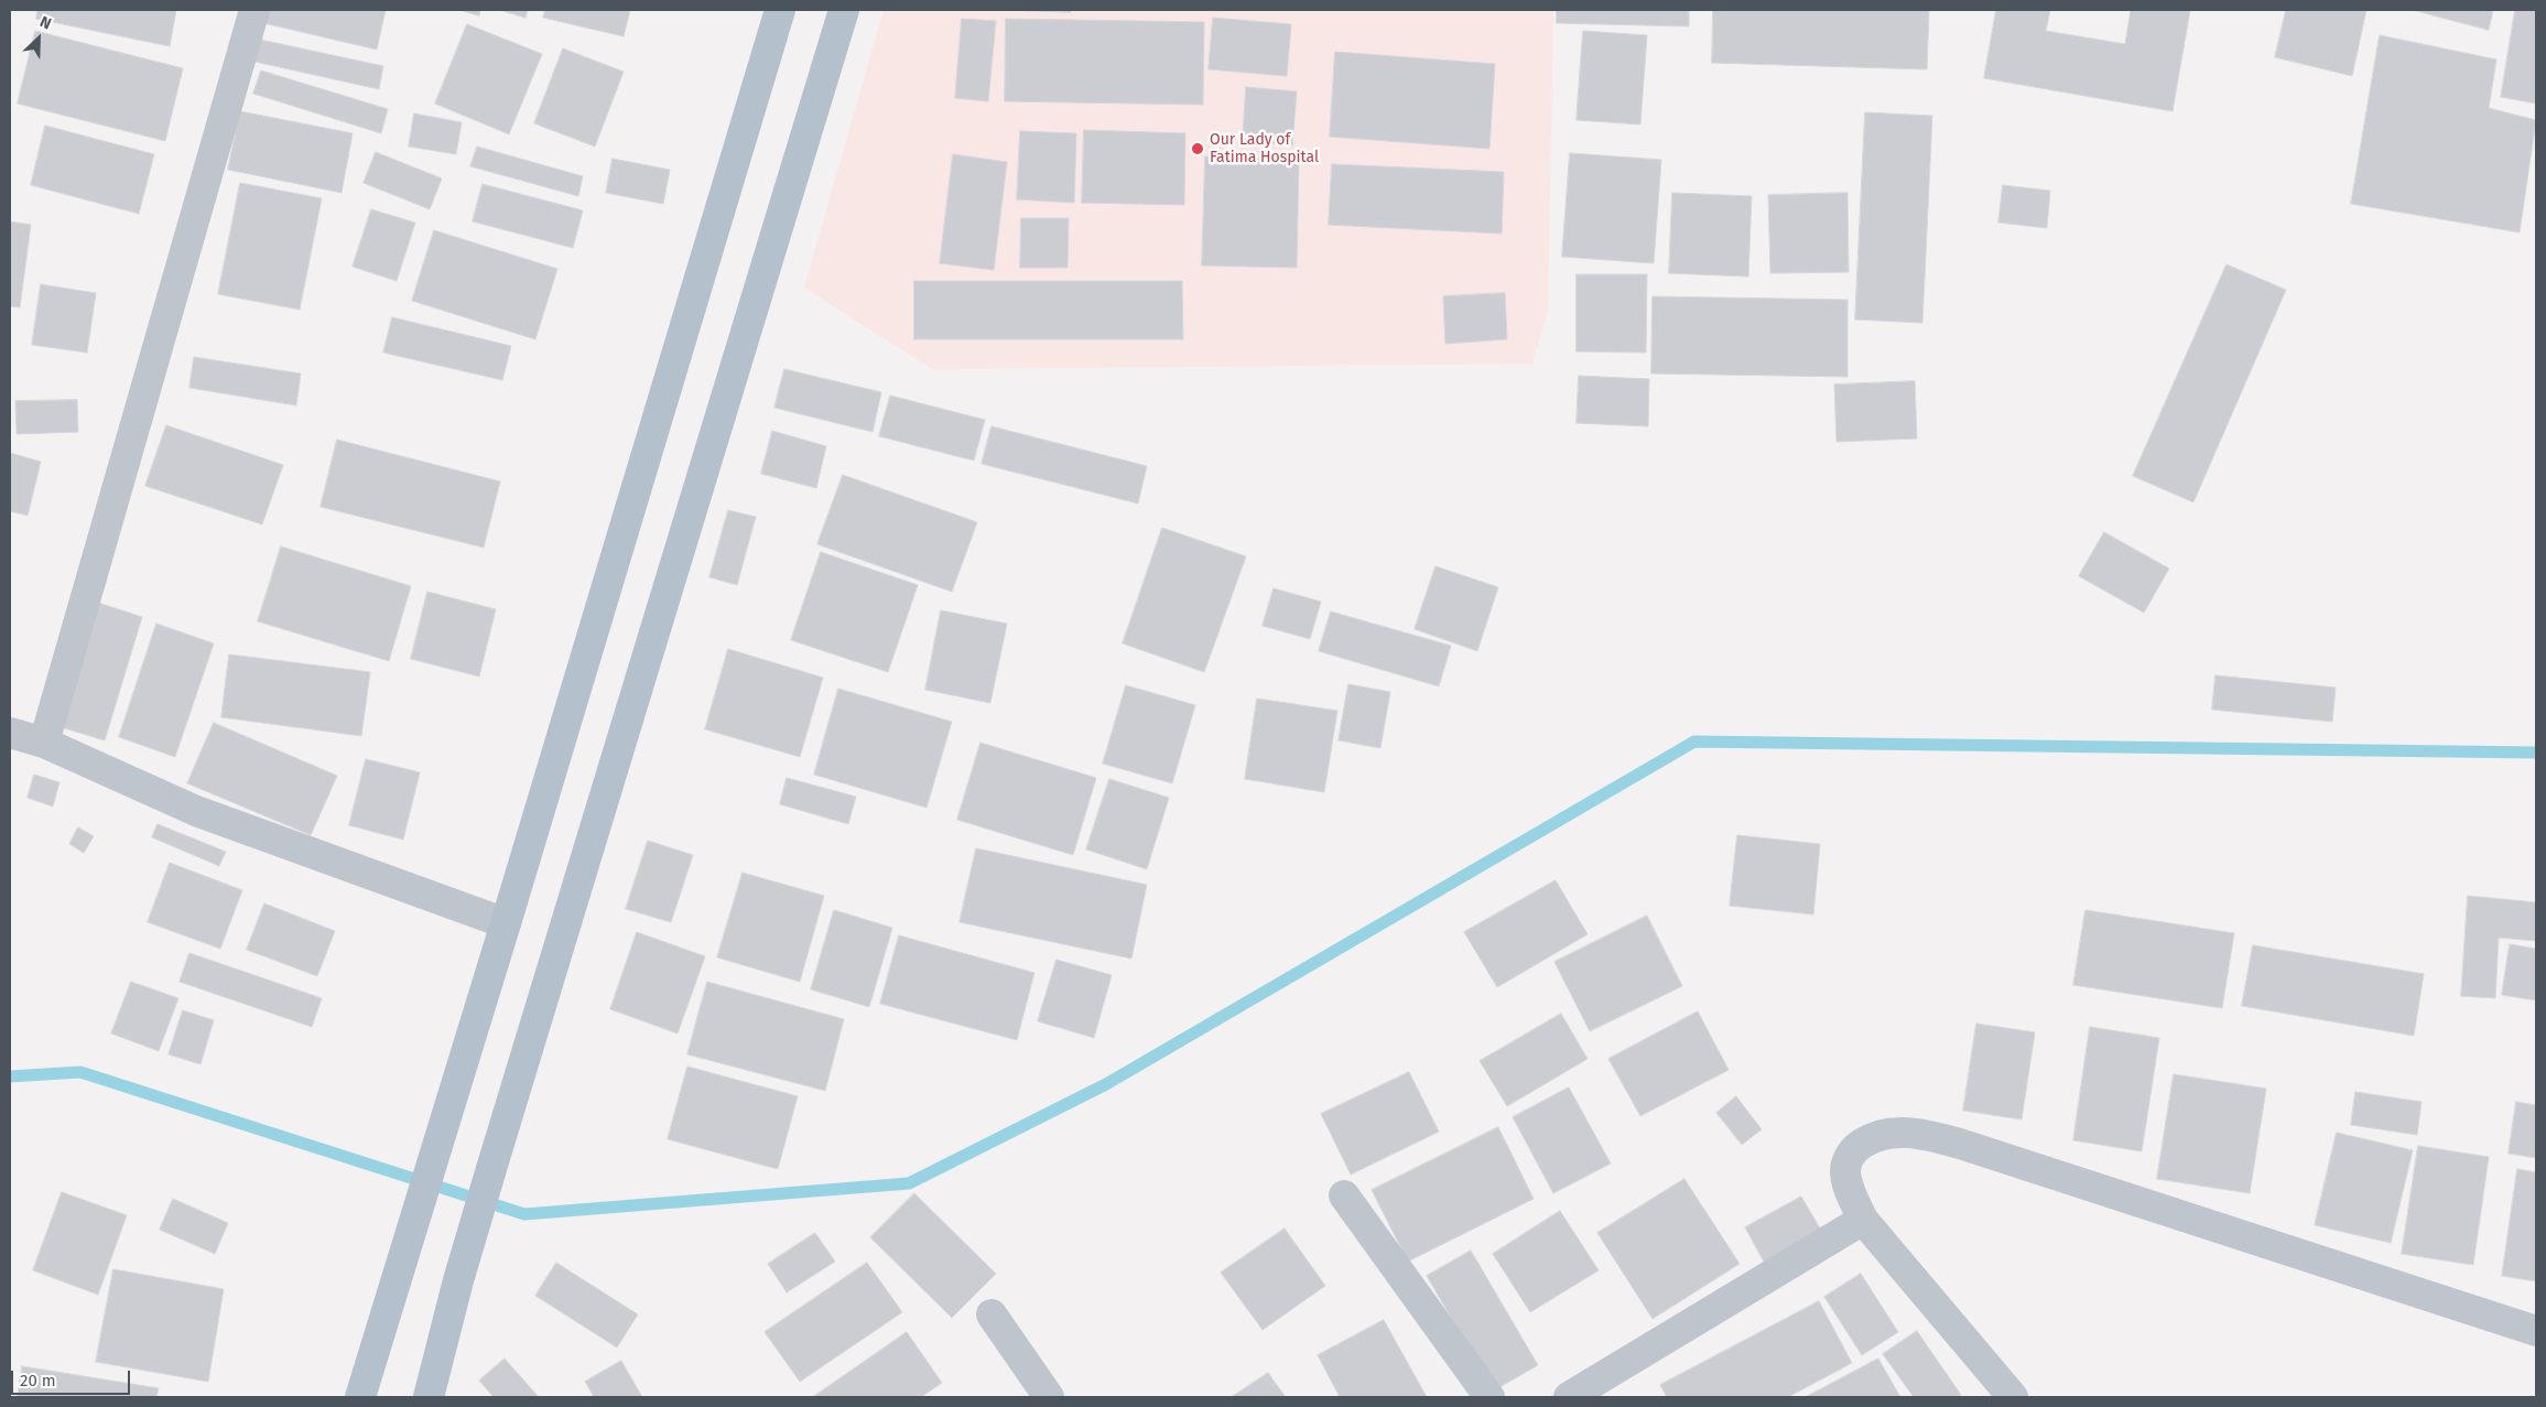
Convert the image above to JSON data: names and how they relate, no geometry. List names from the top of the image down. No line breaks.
{"places":["Our Lady of Fatima Hospital"],"scale_bar":"20 m","north":"top right"}
